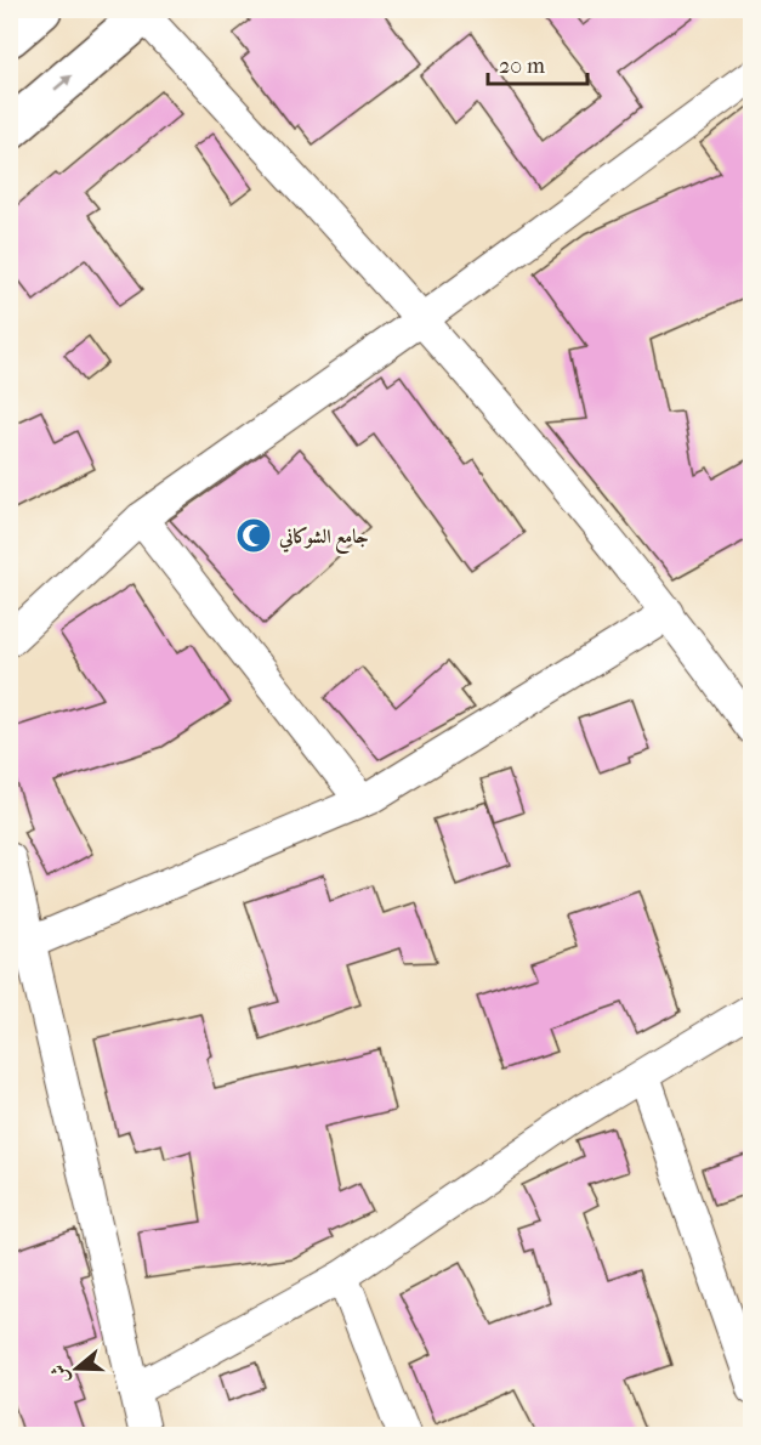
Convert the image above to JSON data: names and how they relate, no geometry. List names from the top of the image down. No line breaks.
{"places":{"mosque":["جامع الشوكاني"]},"scale_bar":"20 m","north":"left"}
